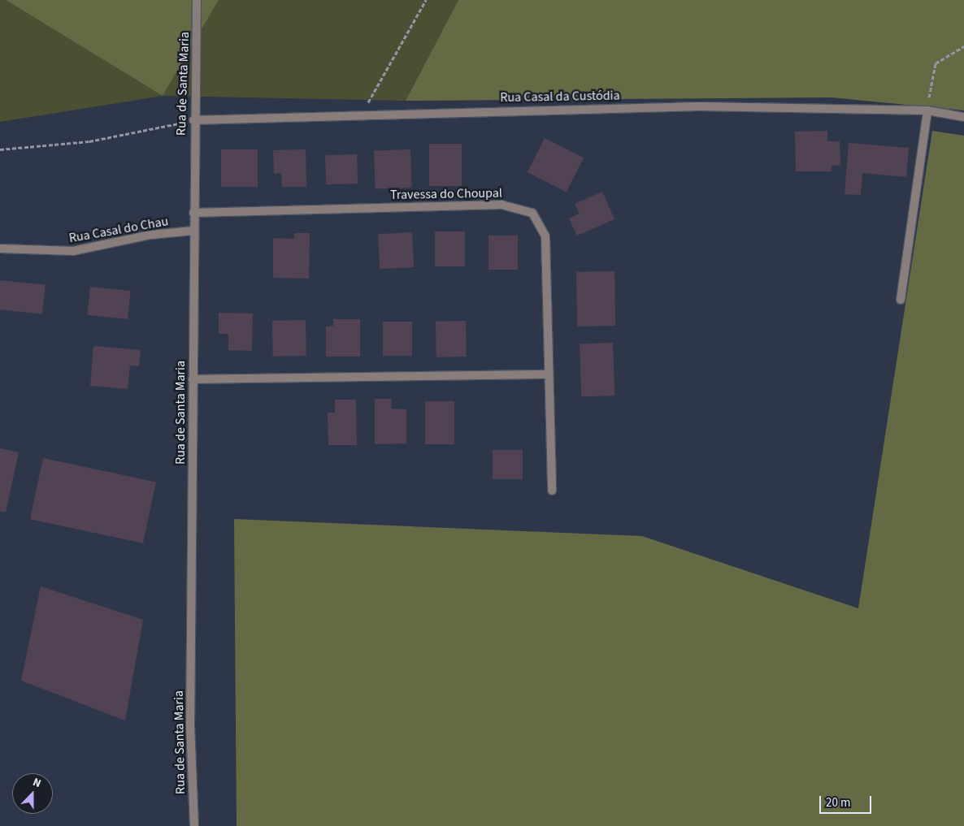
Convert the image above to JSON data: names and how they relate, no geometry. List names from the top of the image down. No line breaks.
{"streets":{"street":["Rua de Santa Maria","Rua Casal da Custódia","Travessa do Choupal","Rua Casal do Chau"]},"crossings":[["Rua de Santa Maria","Rua Casal da Custódia"],["Rua de Santa Maria","Travessa do Choupal"],["Rua de Santa Maria","Rua Casal do Chau"]],"scale_bar":"20 m","north":"top"}
